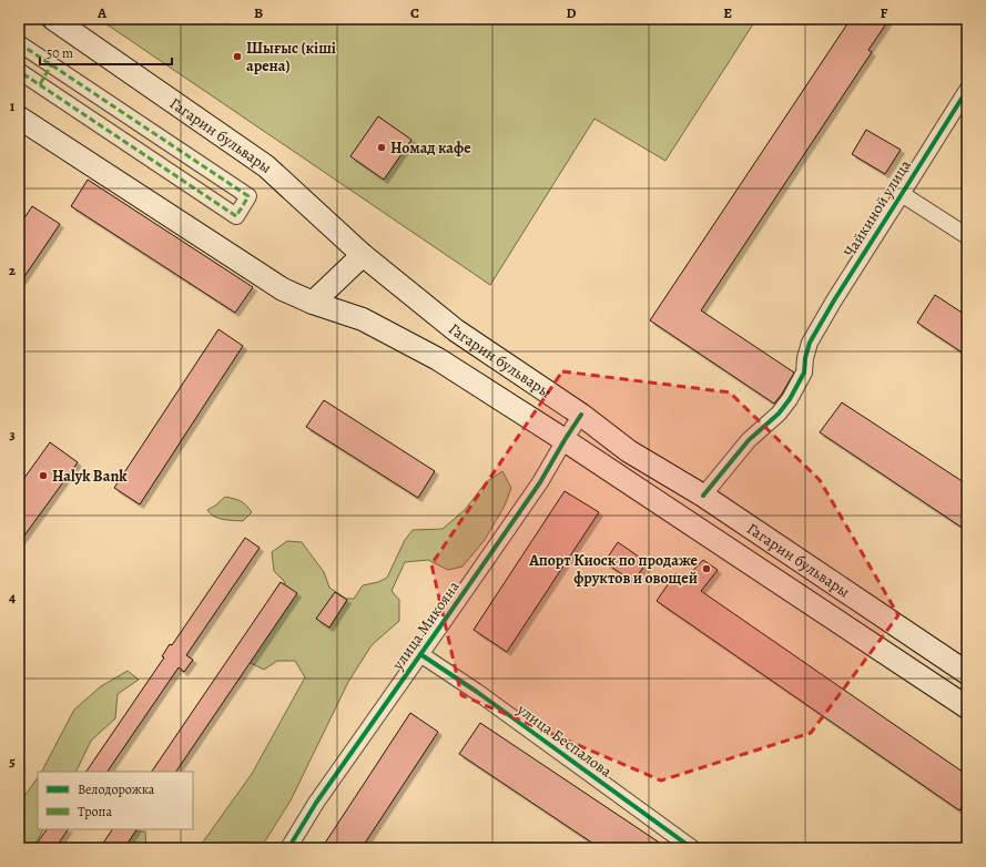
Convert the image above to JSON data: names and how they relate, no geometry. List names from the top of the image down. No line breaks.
{"streets":{"main road":["Гагарин бульвары"],"street":["Чайкиной улица","улица Микояна","улица Беспалова"]},"crossings":[["Гагарин бульвары","Чайкиной улица"],["Гагарин бульвары","улица Микояна"],["улица Микояна","улица Беспалова"]],"places":["Шығыс (кіші арена)","Номад кафе","Halyk Bank","Апорт Киоск по продаже фруктов и овощей"],"legend":["Велодорожка","Тропа"],"scale_bar":"50 m","grid":{"columns":["A","B","C","D","E","F"],"rows":["1","2","3","4","5"]}}
